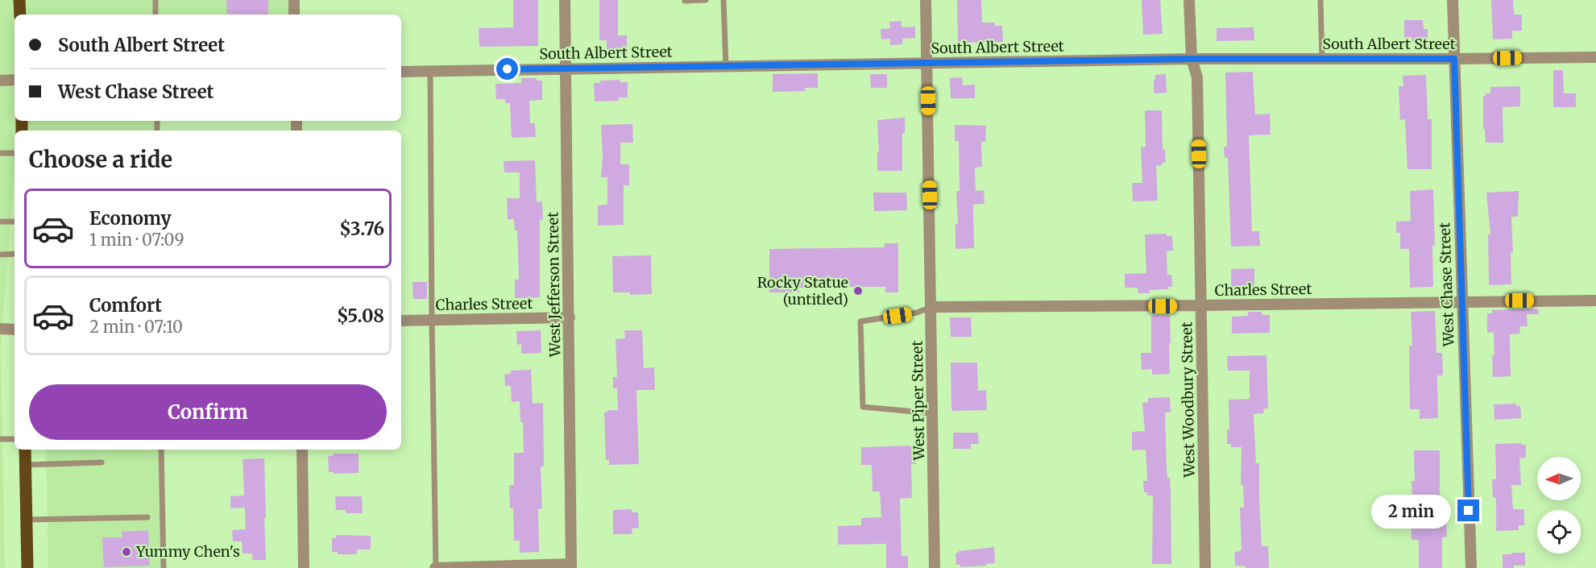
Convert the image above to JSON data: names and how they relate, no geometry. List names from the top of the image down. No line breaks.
{"streets":{"street":["South Albert Street","West Jefferson Street","West Chase Street","Charles Street","West Woodbury Street","West Piper Street"]},"crossings":[["South Albert Street","West Jefferson Street"],["South Albert Street","West Chase Street"],["South Albert Street","West Woodbury Street"],["South Albert Street","West Piper Street"],["West Jefferson Street","Charles Street"],["West Chase Street","Charles Street"],["Charles Street","West Woodbury Street"],["Charles Street","West Piper Street"]],"places":["Rocky Statue (untitled)","Yummy Chen's"],"north":"left","page":{"banner":["South Albert Street","West Chase Street"],"heading":"Choose a ride","list":[{"name":"Economy","note":"1 min · 07:09","value":"$3.76"},{"name":"Comfort","note":"2 min · 07:10","value":"$5.08"}],"buttons":"Confirm","bubble":"2 min"}}
